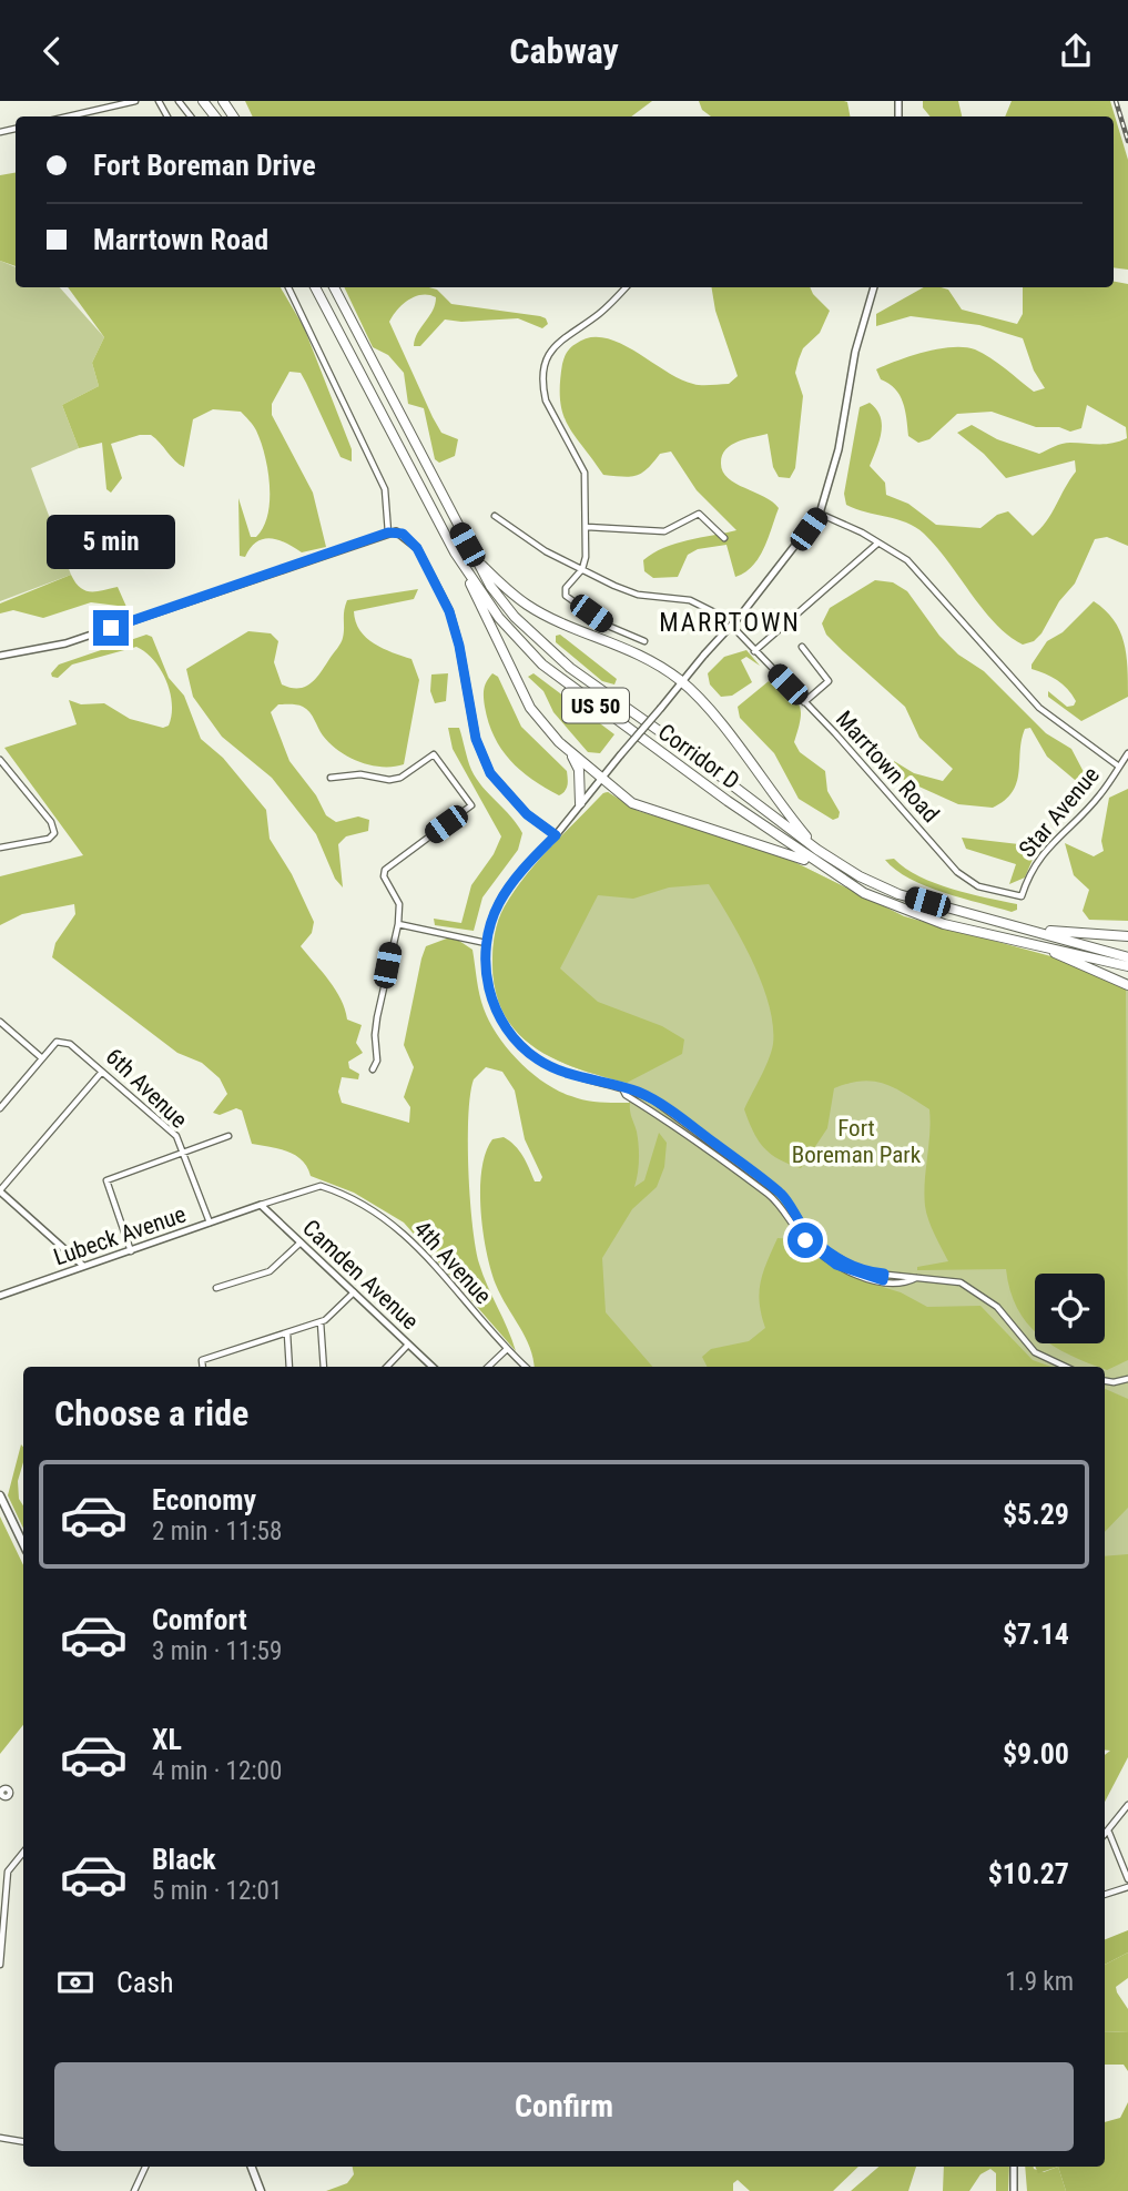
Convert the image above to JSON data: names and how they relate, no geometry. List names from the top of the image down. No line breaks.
{"streets":{"highway":["US 50","Corridor D"],"street":["Marrtown Road","Star Avenue","6th Avenue","Lubeck Avenue","4th Avenue","Camden Avenue"]},"crossings":[["Marrtown Road","Star Avenue"],["6th Avenue","Lubeck Avenue"],["Lubeck Avenue","4th Avenue"],["4th Avenue","Camden Avenue"]],"districts":["MARRTOWN"],"parks":["Fort Boreman Park"],"page":{"header":"Cabway","banner":["Fort Boreman Drive","Marrtown Road"],"bubble":"5 min","heading":"Choose a ride","list":[{"name":"Economy","note":"2 min · 11:58","value":"$5.29"},{"name":"Comfort","note":"3 min · 11:59","value":"$7.14"},{"name":"XL","note":"4 min · 12:00","value":"$9.00"},{"name":"Black","note":"5 min · 12:01","value":"$10.27"}],"pay":["Cash","1.9 km"],"buttons":"Confirm"}}
